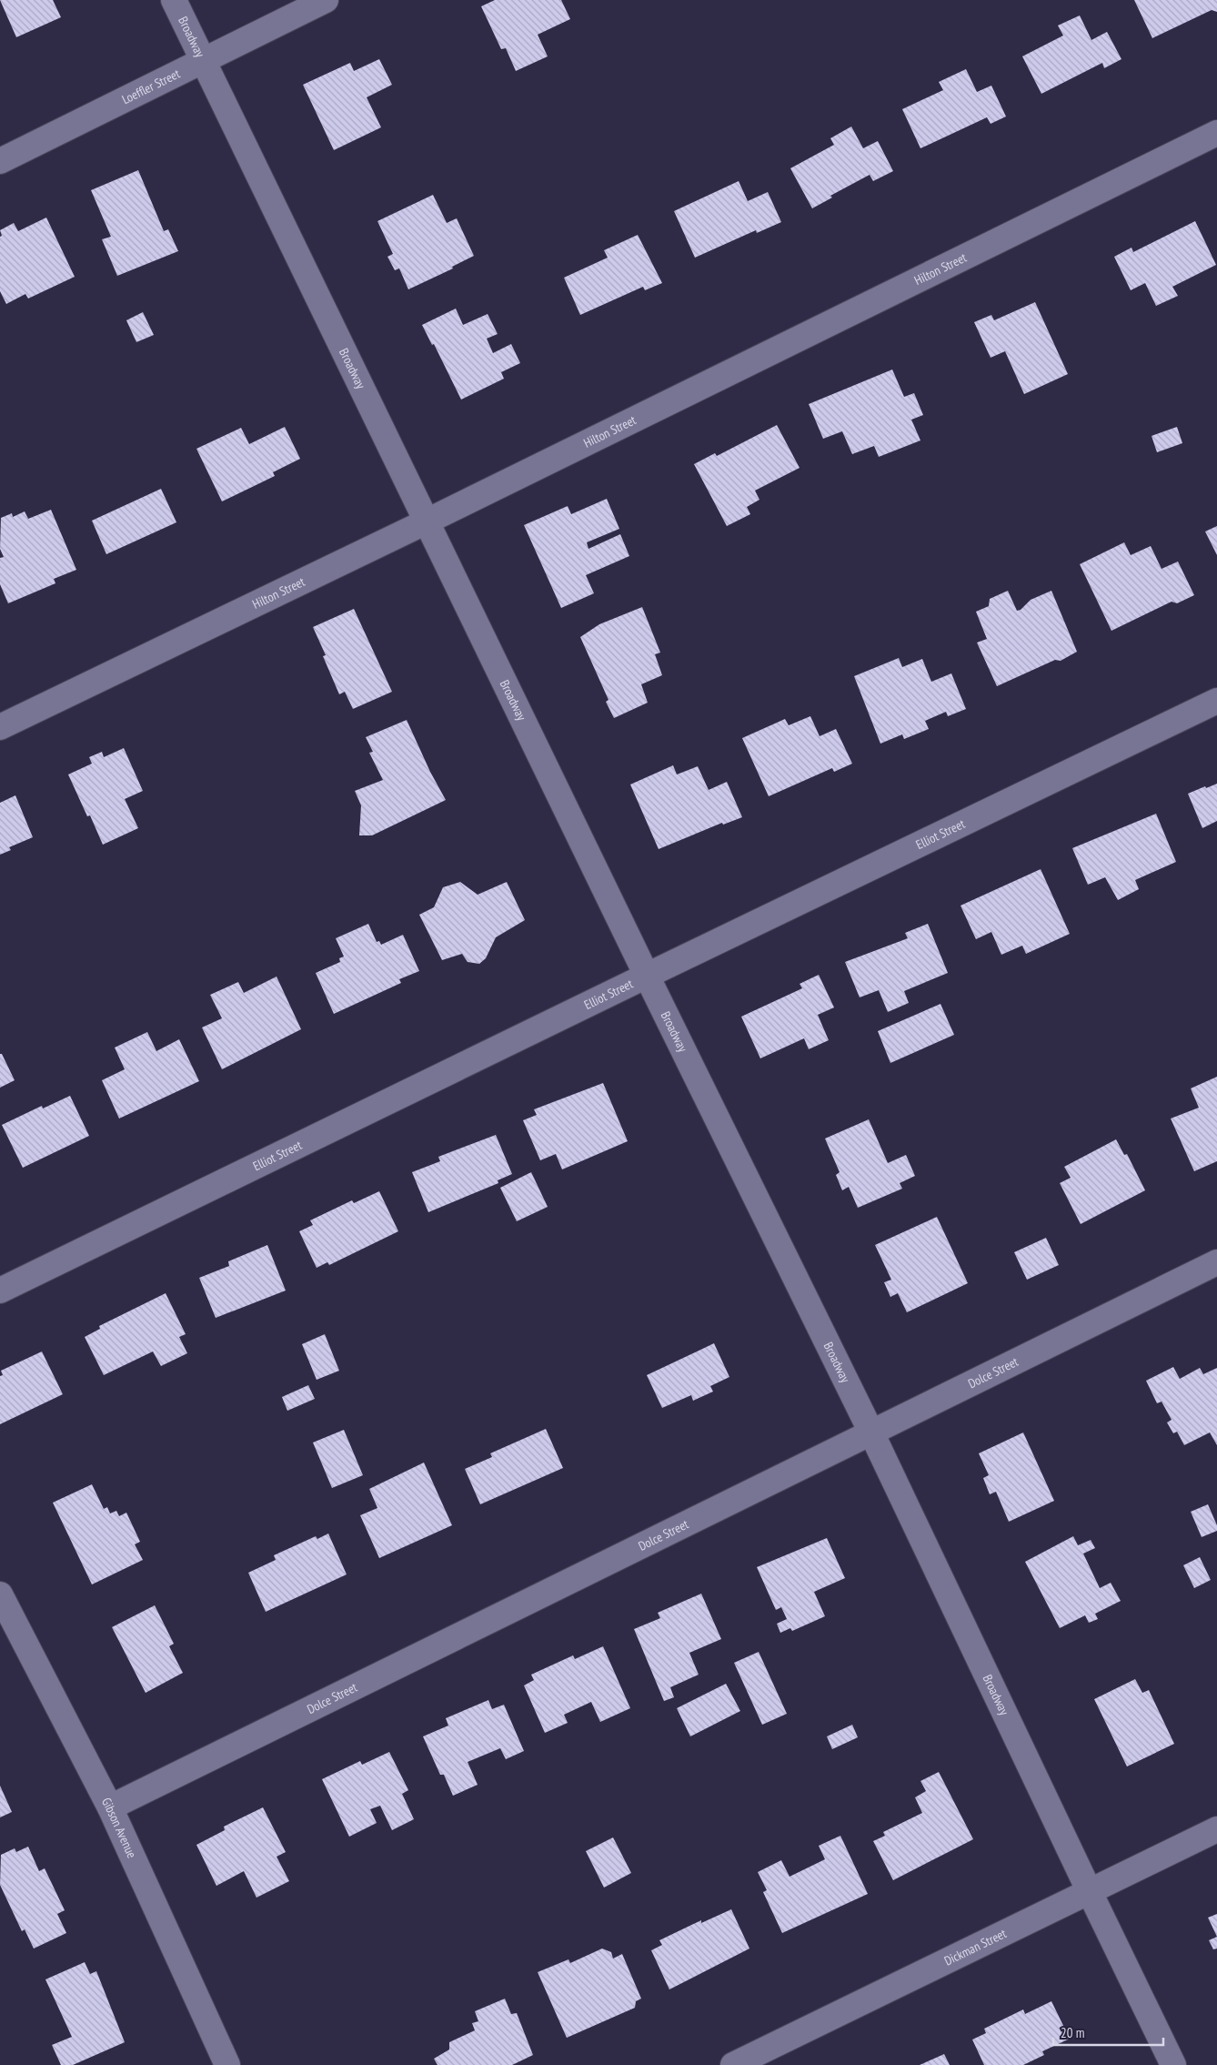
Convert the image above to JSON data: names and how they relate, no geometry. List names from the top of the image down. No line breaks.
{"streets":{"street":["Broadway","Loeffler Street","Hilton Street","Elliot Street","Dolce Street","Gibson Avenue","Dickman Street"]},"crossings":[["Broadway","Loeffler Street"],["Broadway","Hilton Street"],["Broadway","Elliot Street"],["Broadway","Dolce Street"],["Broadway","Dickman Street"],["Dolce Street","Gibson Avenue"]],"scale_bar":"20 m"}
